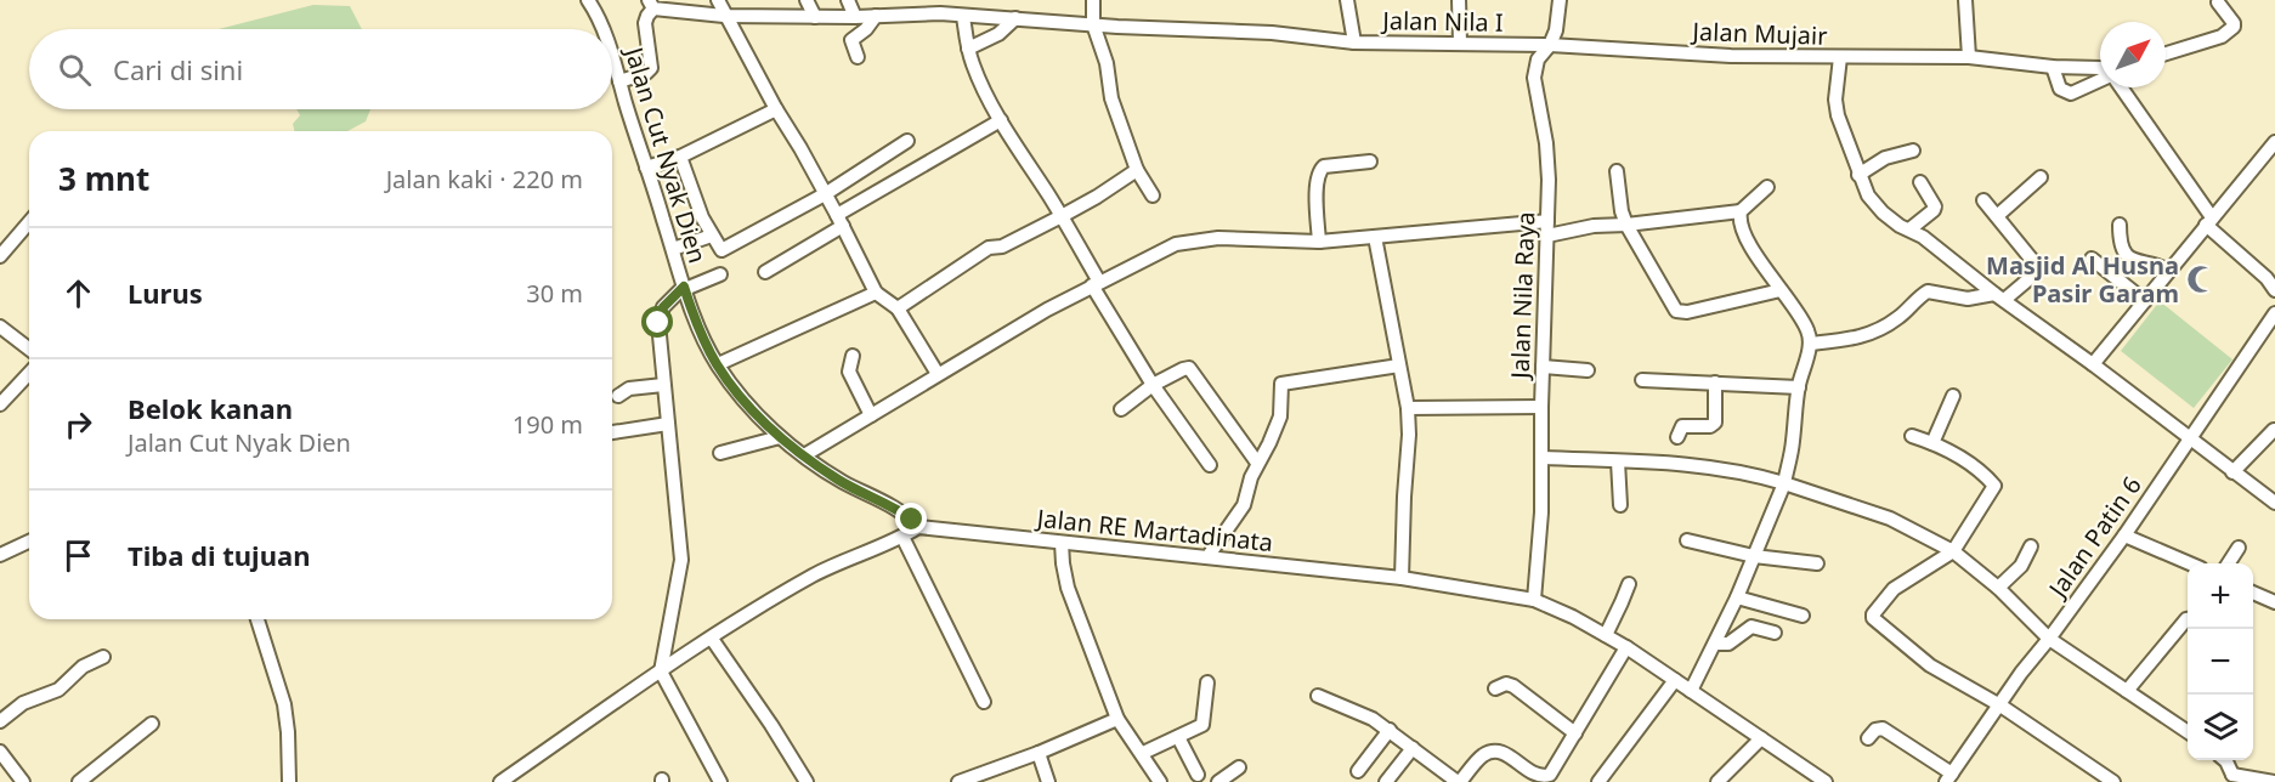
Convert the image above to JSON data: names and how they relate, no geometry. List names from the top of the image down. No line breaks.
{"streets":{"street":["Jalan Nila I","Jalan Mujair","Jalan Cut Nyak Dien","Jalan Nila Raya","Jalan RE Martadinata","Jalan Patin 6"]},"crossings":[["Jalan Nila I","Jalan Mujair"],["Jalan Nila I","Jalan Nila Raya"],["Jalan Mujair","Jalan Nila Raya"],["Jalan Cut Nyak Dien","Jalan RE Martadinata"],["Jalan Nila Raya","Jalan RE Martadinata"]],"places":{"mosque":["Masjid Al Husna Pasir Garam"]},"north":"top right","page":{"search":"Cari di sini","heading":["3 mnt","Jalan kaki · 220 m"],"list":[["Lurus","30 m"],["Belok kanan","Jalan Cut Nyak Dien","190 m"],"Tiba di tujuan"],"map_buttons":["+","−"]}}
